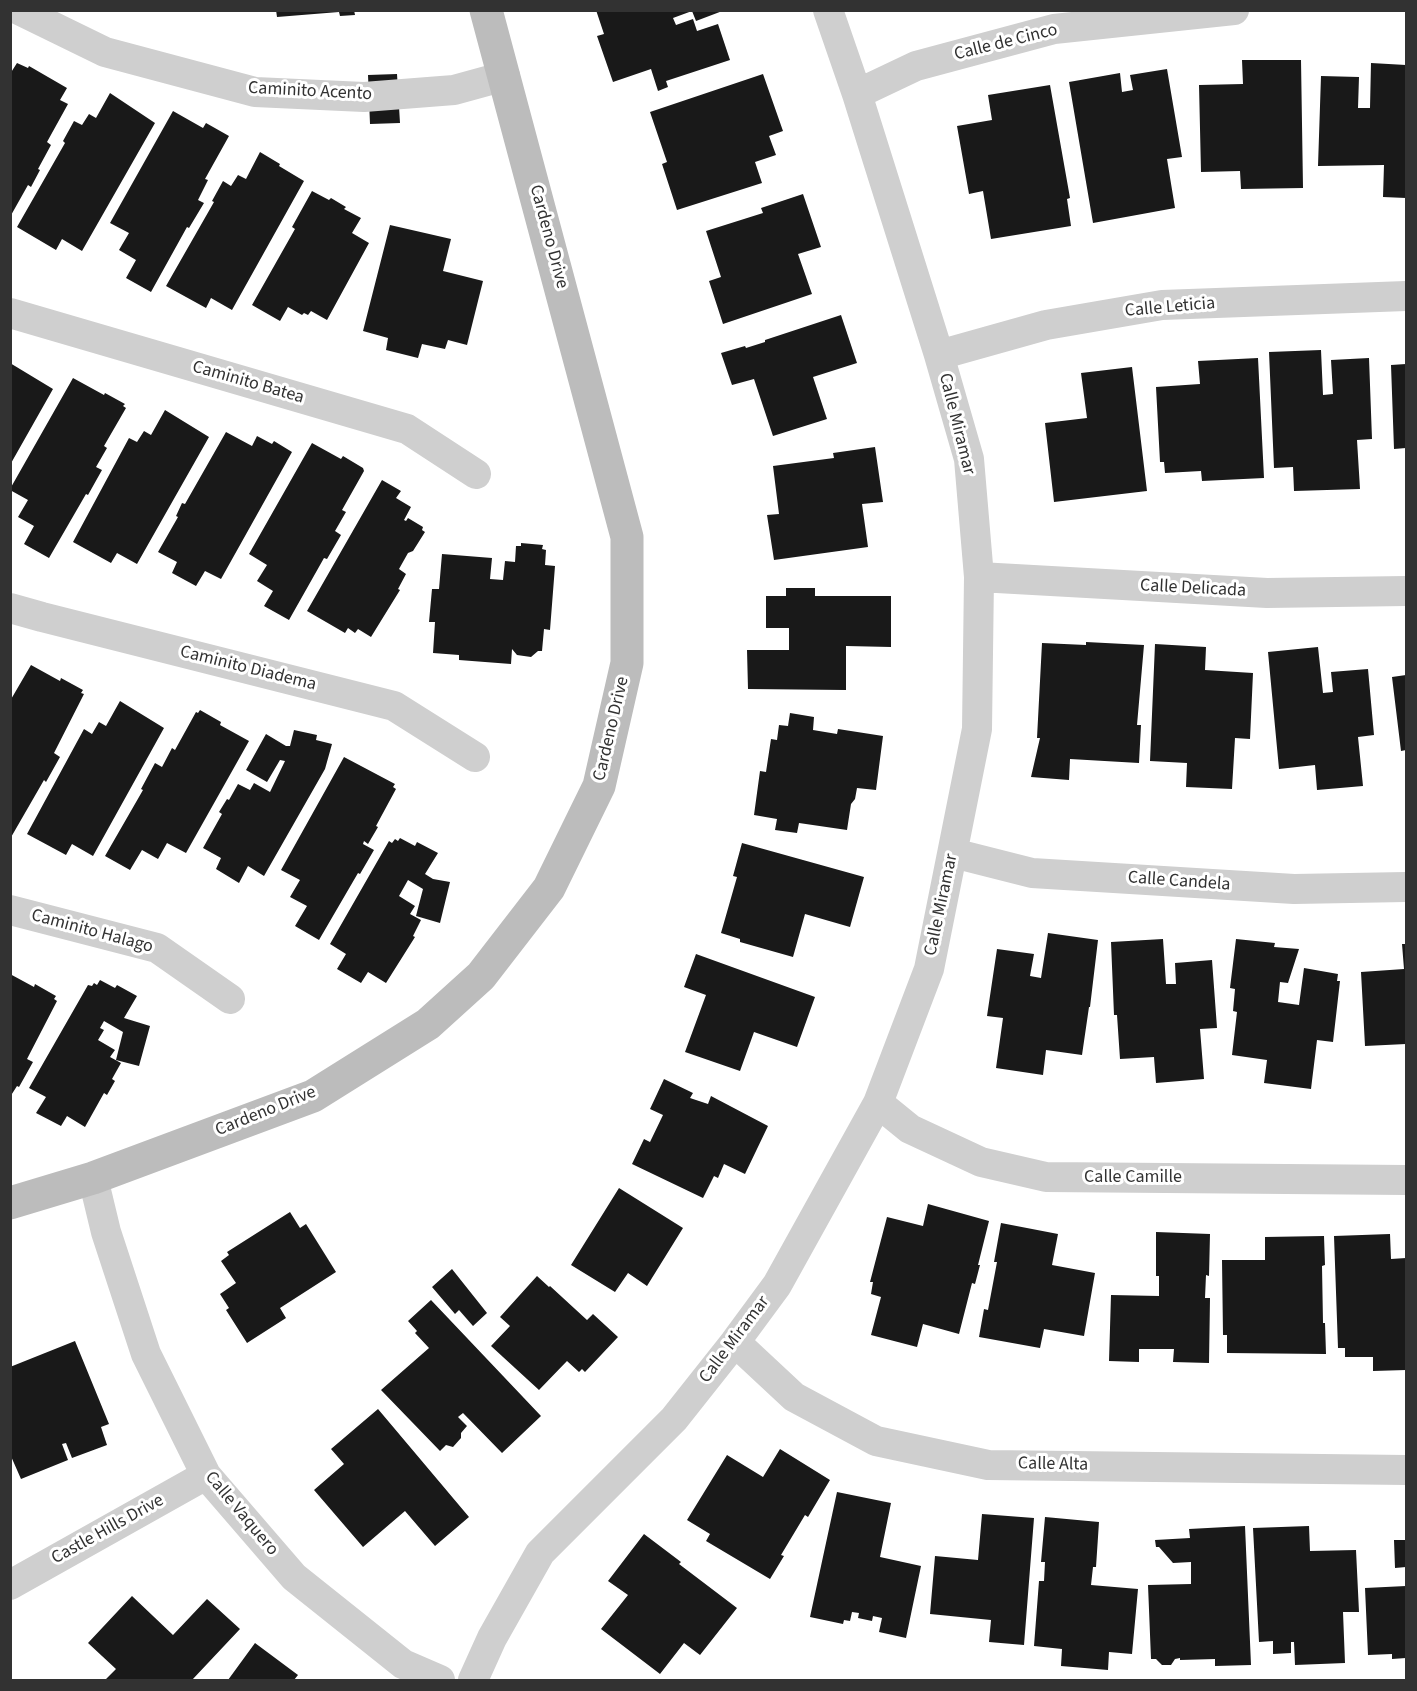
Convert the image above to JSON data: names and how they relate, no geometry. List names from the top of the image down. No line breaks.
{"streets":{"street":["Calle de Cinco","Caminito Acento","Cardeno Drive","Calle Leticia","Caminito Batea","Calle Miramar","Calle Delicada","Caminito Diadema","Calle Candela","Caminito Halago","Calle Camille","Calle Alta","Calle Vaquero","Castle Hills Drive"]},"crossings":[["Calle de Cinco","Calle Miramar"],["Caminito Acento","Cardeno Drive"],["Cardeno Drive","Calle Vaquero"],["Calle Leticia","Calle Miramar"],["Calle Miramar","Calle Delicada"],["Calle Miramar","Calle Candela"],["Calle Miramar","Calle Camille"],["Calle Miramar","Calle Alta"],["Calle Vaquero","Castle Hills Drive"]]}
